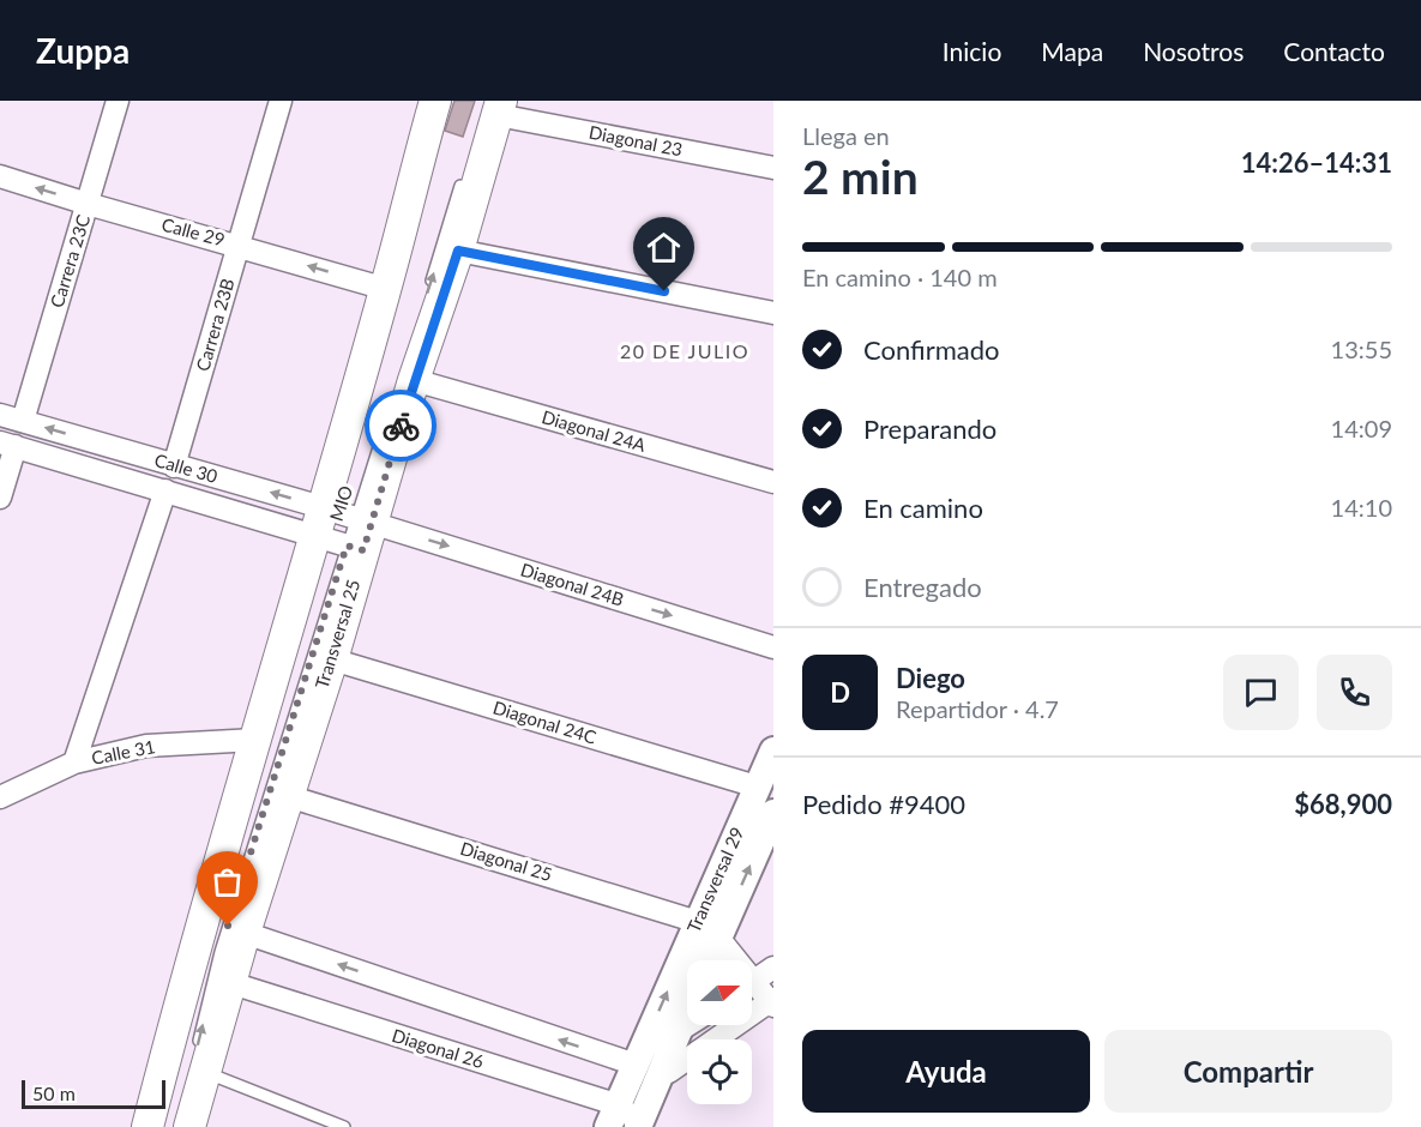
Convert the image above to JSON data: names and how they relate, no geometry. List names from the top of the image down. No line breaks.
{"streets":{"main road":["Transversal 25"],"street":["Diagonal 23","Calle 29","Carrera 23C","Carrera 23B","Diagonal 24A","Calle 30","Diagonal 24B","Diagonal 24C","Calle 31","Diagonal 25","Transversal 29","Diagonal 26"],"lane":["MIO"]},"crossings":[["Diagonal 23","Transversal 25"],["Calle 29","Carrera 23C"],["Calle 29","Carrera 23B"],["Calle 29","Transversal 25"],["Carrera 23C","Calle 30"],["Carrera 23B","Calle 30"],["Diagonal 24A","Transversal 25"],["Calle 30","MIO"],["Calle 30","Diagonal 24B"],["Calle 30","Transversal 25"],["MIO","Diagonal 24B"],["MIO","Transversal 25"],["Diagonal 24B","Transversal 25"],["Transversal 25","Diagonal 24C"],["Transversal 25","Calle 31"],["Transversal 25","Diagonal 25"],["Transversal 25","Diagonal 26"],["Diagonal 24C","Transversal 29"],["Diagonal 25","Transversal 29"],["Transversal 29","Diagonal 26"]],"one_way":["Calle 29","Diagonal 24B"],"districts":["20 DE JULIO"],"scale_bar":"50 m","north":"right","page":{"header":"Zuppa","nav":["Inicio","Mapa","Nosotros","Contacto"],"heading":["2 min","Llega en","14:26–14:31"],"panel":["Diego","Repartidor · 4.7","Pedido #9400","$68,900"],"bar":"En camino · 140 m","list":[["Confirmado","13:55"],["Preparando","14:09"],["En camino","14:10"],"Entregado"],"round":"D","buttons":["Ayuda","Compartir"],"scale":"50 m"}}
